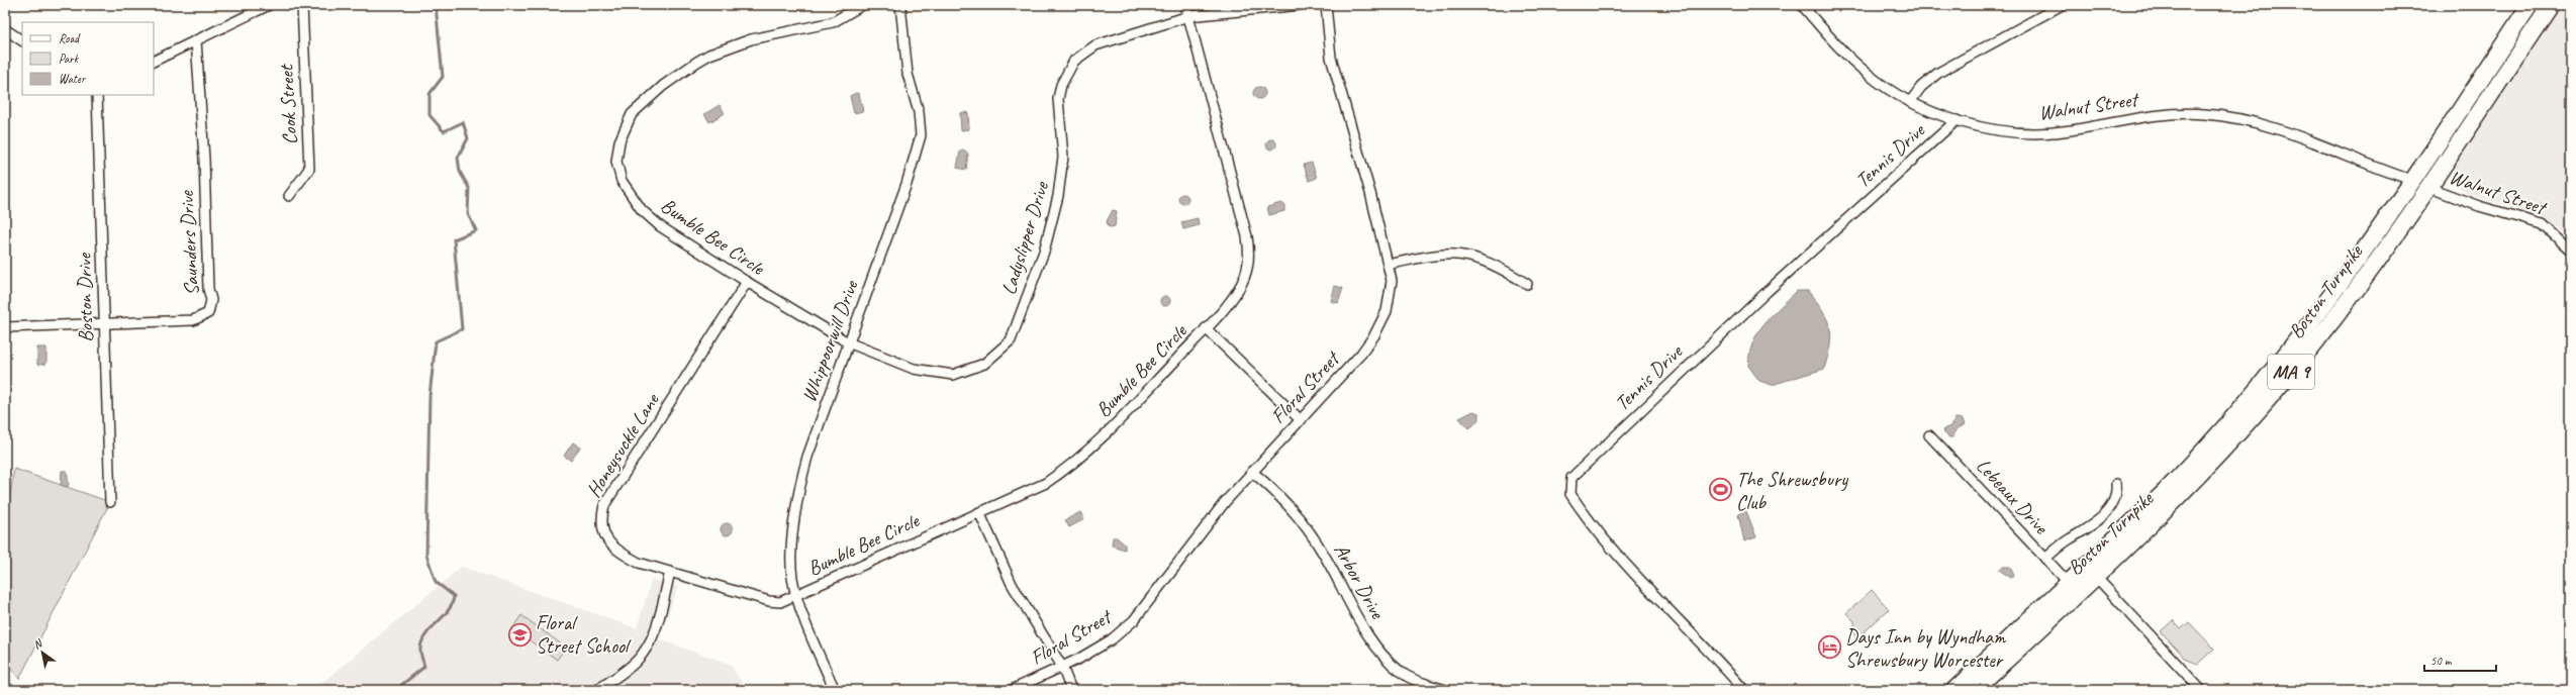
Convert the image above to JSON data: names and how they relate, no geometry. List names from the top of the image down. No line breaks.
{"streets":{"highway":["Boston Turnpike","MA 9"],"street":["Cook Street","Walnut Street","Tennis Drive","Bumble Bee Circle","Ladyslipper Drive","Saunders Drive","Boston Drive","Whippoorwill Drive","Floral Street","Honeysuckle Lane","Lebeaux Drive","Arbor Drive"]},"crossings":[["Walnut Street","Tennis Drive"],["Walnut Street","Boston Turnpike"],["Bumble Bee Circle","Ladyslipper Drive"],["Bumble Bee Circle","Whippoorwill Drive"],["Bumble Bee Circle","Honeysuckle Lane"],["Ladyslipper Drive","Whippoorwill Drive"],["Saunders Drive","Boston Drive"],["Boston Turnpike","Lebeaux Drive"],["Whippoorwill Drive","Honeysuckle Lane"],["Floral Street","Arbor Drive"]],"places":{"sports":["The Shrewsbury Club"],"school or university":["Floral Street School"],"hotel":["Days Inn by Wyndham Shrewsbury Worcester"]},"legend":["Road","Park","Water"],"scale_bar":"50 m","north":"top left"}
